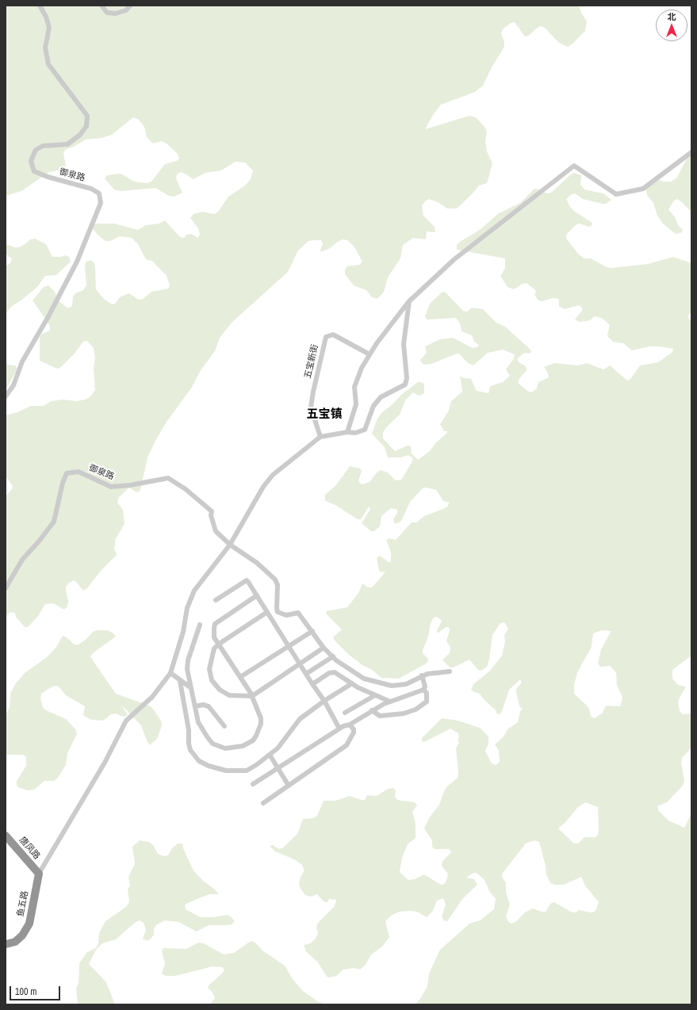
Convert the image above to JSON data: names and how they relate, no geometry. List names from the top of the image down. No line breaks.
{"streets":{"highway":["唐凤路","鱼五路"],"street":["御泉路","五宝新街"]},"crossings":[["唐凤路","鱼五路"]],"districts":["五宝镇"],"scale_bar":"100 m","north":"top"}
